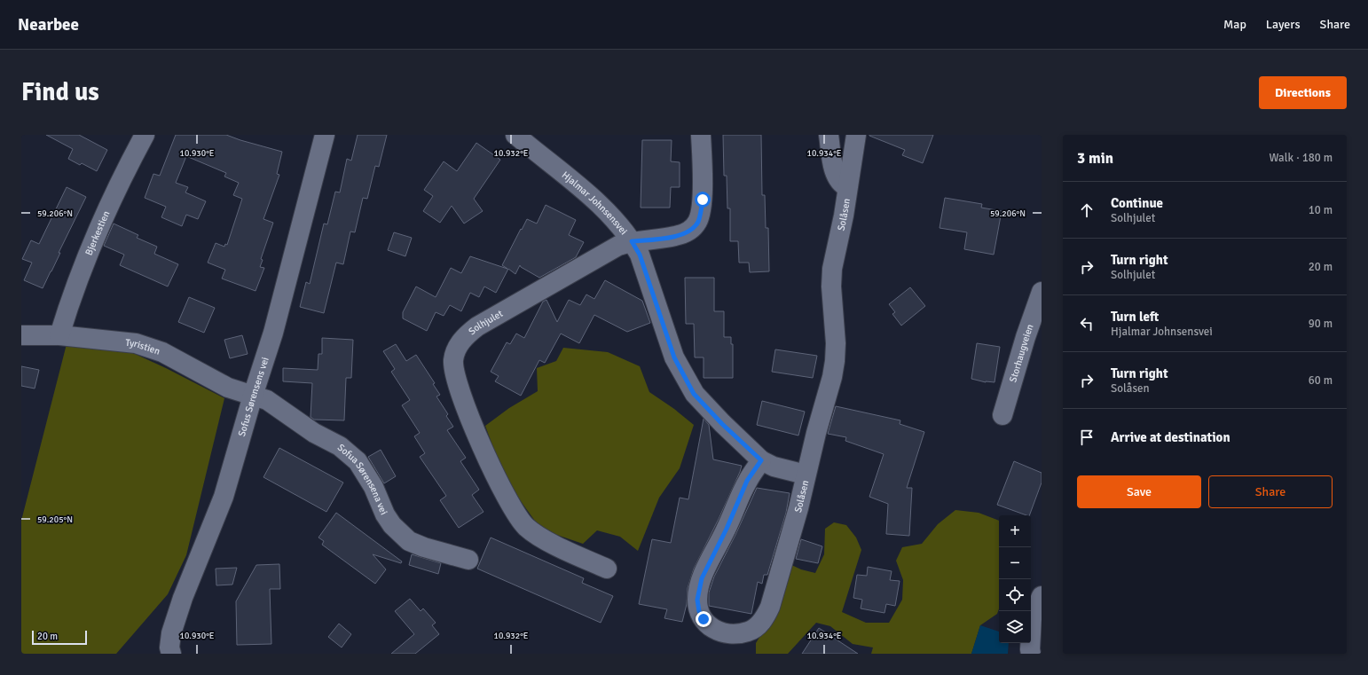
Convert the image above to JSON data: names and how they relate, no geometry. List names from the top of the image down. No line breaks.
{"streets":{"street":["Hjalmar Johnsensvei","Solåsen","Bjerkestien","Solhjulet","Tyristien","Storhaugveien","Sofus Sørensens vei","Sofua Sørensena vei"]},"crossings":[["Hjalmar Johnsensvei","Solåsen"],["Hjalmar Johnsensvei","Solhjulet"],["Bjerkestien","Tyristien"],["Tyristien","Sofus Sørensens vei"],["Tyristien","Sofua Sørensena vei"],["Sofus Sørensens vei","Sofua Sørensena vei"]],"scale_bar":"20 m","page":{"header":"Nearbee","nav":["Map","Layers","Share"],"buttons":["Directions",["Save","Share"]],"title":"Find us","heading":["3 min","Walk · 180 m"],"list":[["Continue","Solhjulet","10 m"],["Turn right","Solhjulet","20 m"],["Turn left","Hjalmar Johnsensvei","90 m"],["Turn right","Solåsen","60 m"],"Arrive at destination"],"map_buttons":["+","−"],"scale":"20 m"},"coordinates":["10.930°E","10.932°E","10.934°E","59.206°N","59.205°N"]}
